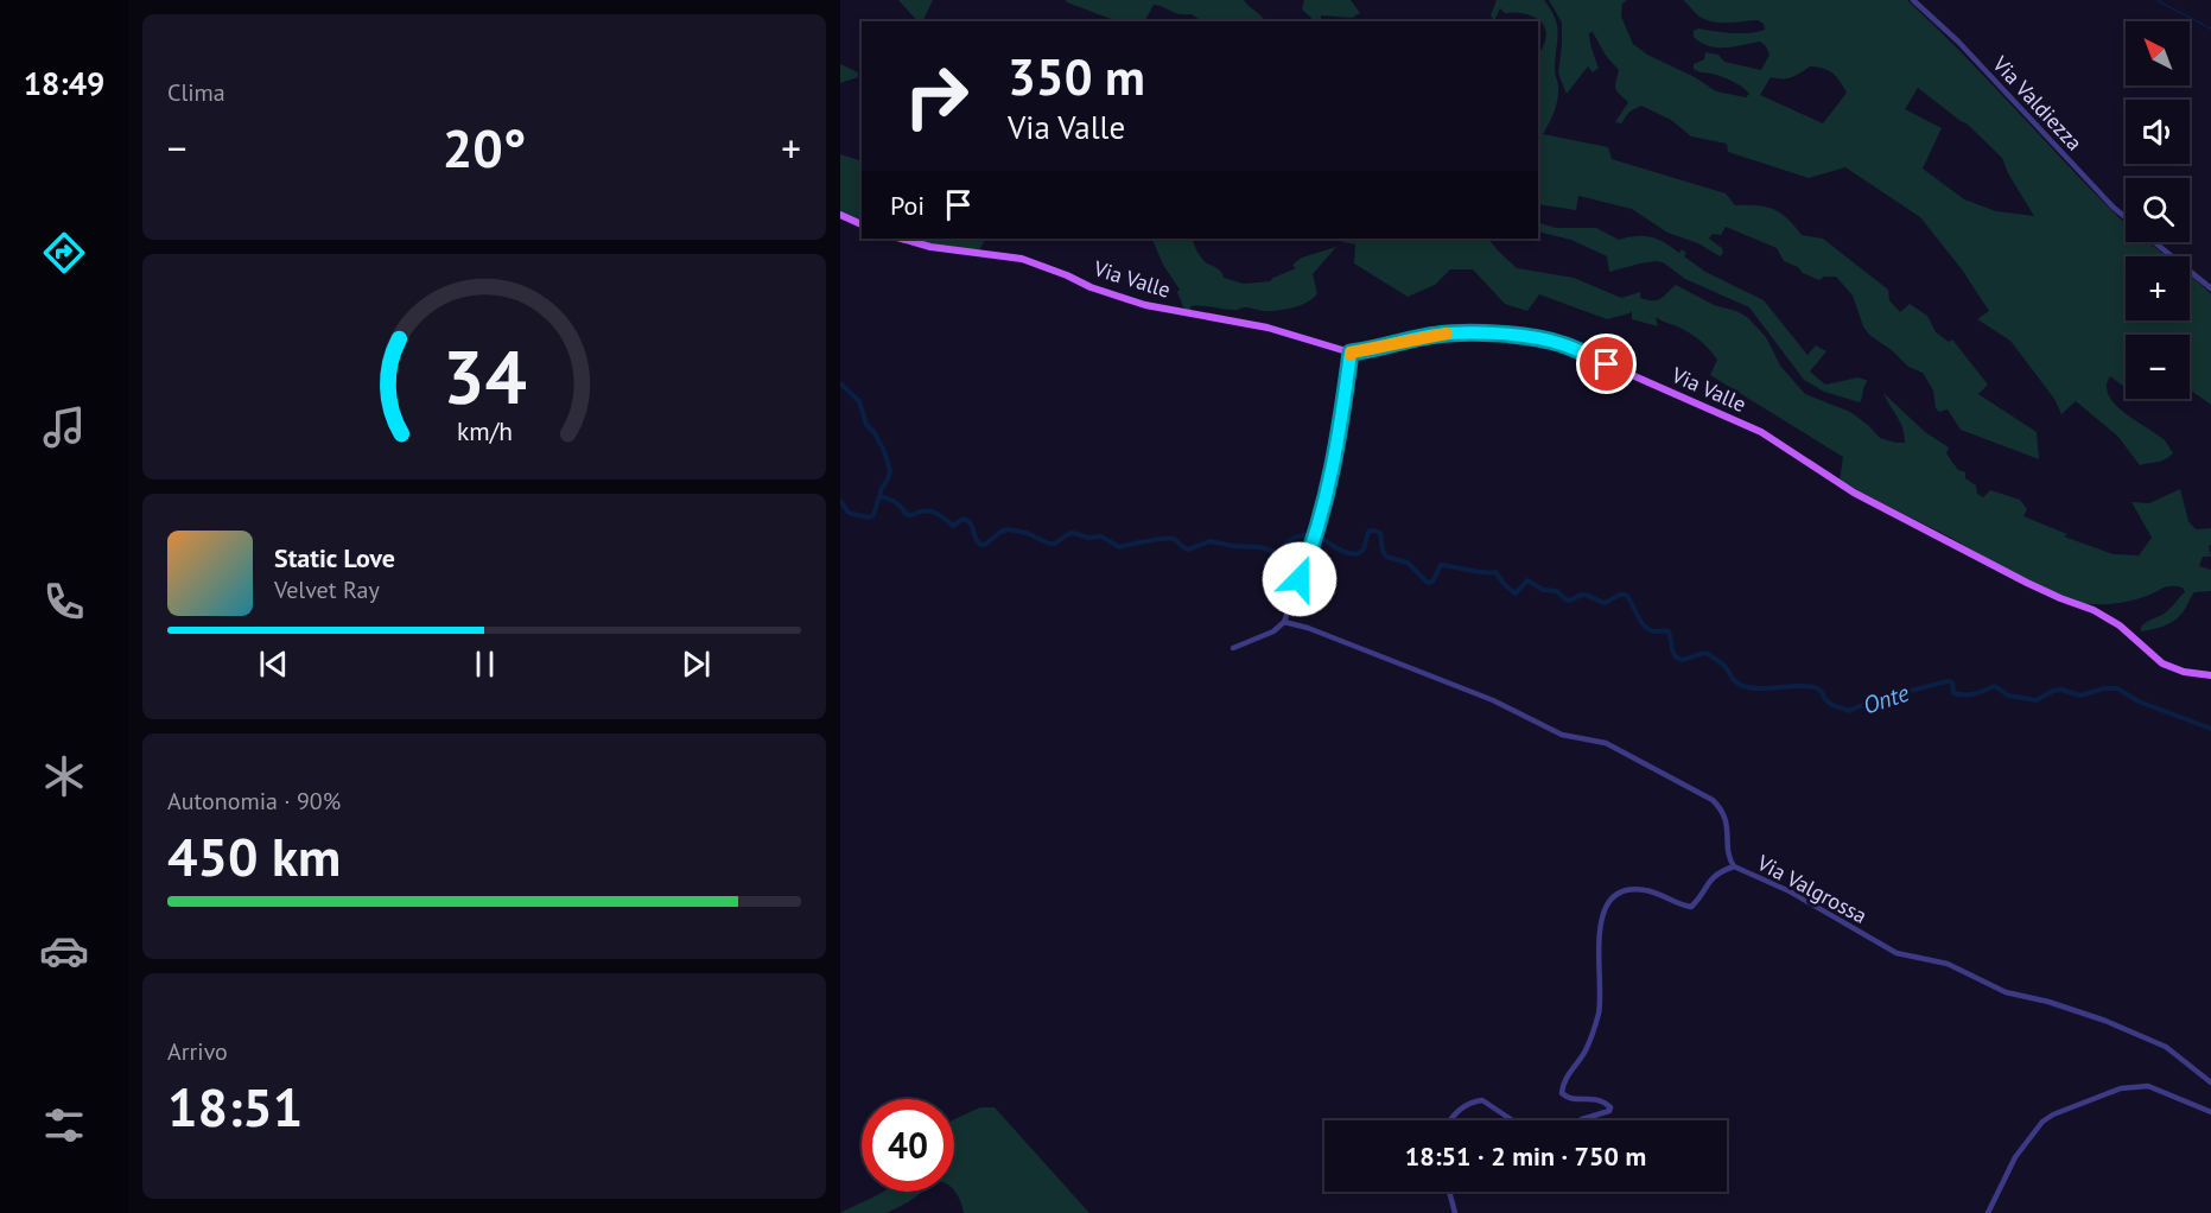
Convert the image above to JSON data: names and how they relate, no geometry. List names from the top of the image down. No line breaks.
{"streets":{"main road":["Via Valle"],"street":["Via Valdiezza","Via Valgrossa"]},"water":["Onte"],"north":"top left","page":{"tabs":"18:49","tile":["Clima",["Autonomia · 90%","450 km"],["Arrivo","18:51"]],"map_buttons":["+","−"],"turn":["350 m","Via Valle"],"heat":["−","20°","+"],"then":"Poi","song":["Static Love","Velvet Ray"],"limit":"40","trip":"18:51 · 2 min · 750 m","gauge":["34","km/h"]}}
